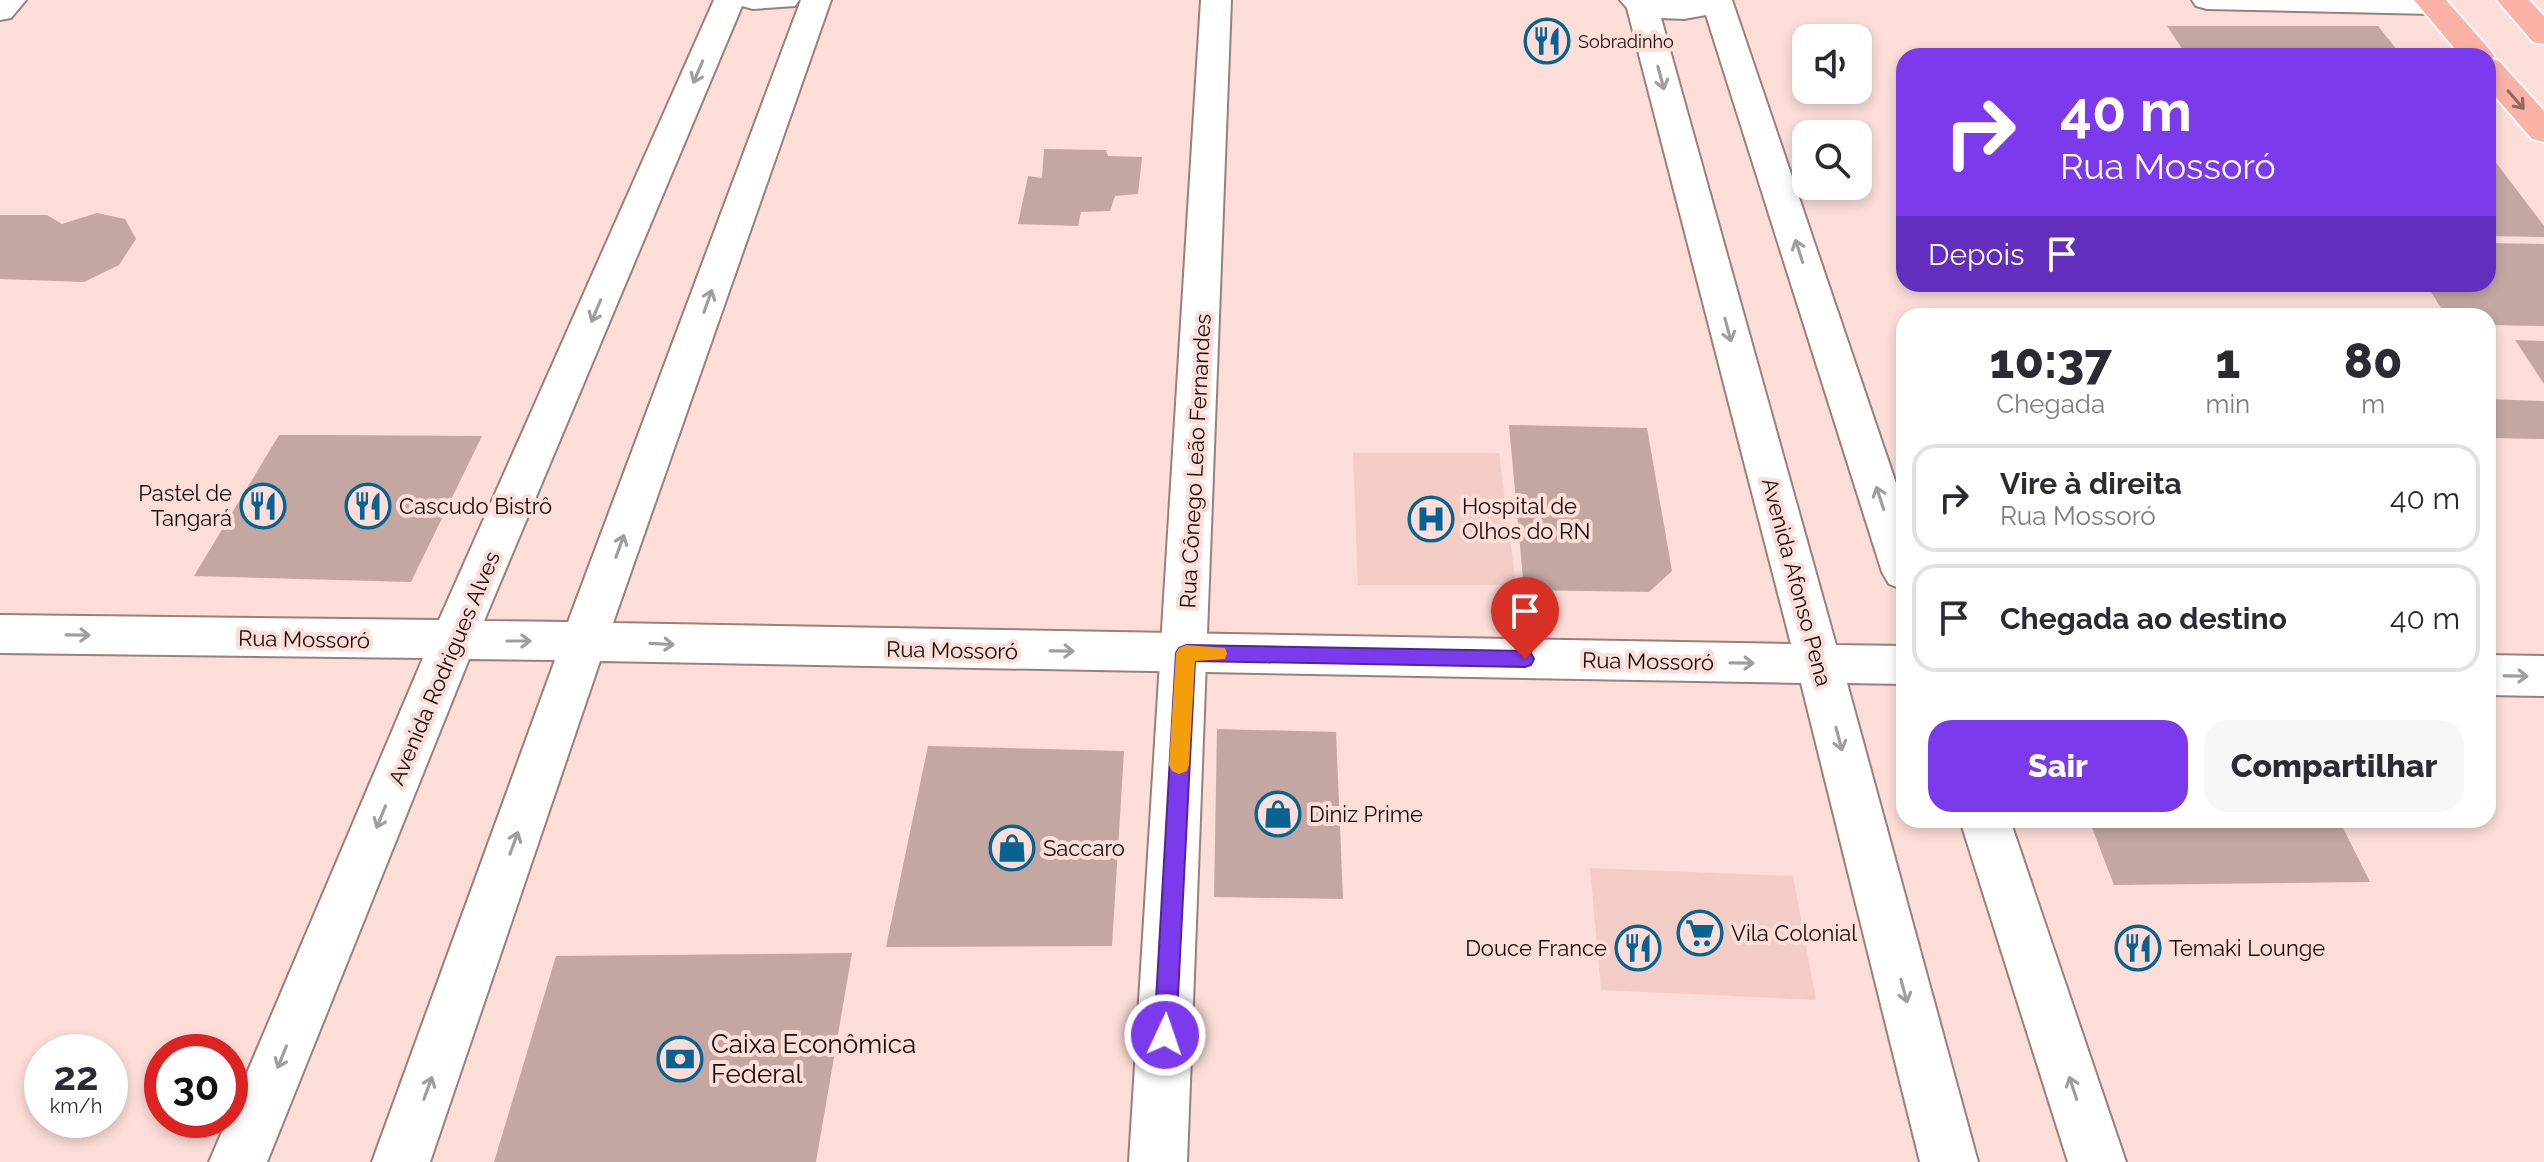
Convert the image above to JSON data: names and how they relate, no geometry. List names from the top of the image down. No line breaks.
{"streets":{"main road":["Rua Cônego Leão Fernandes","Avenida Afonso Pena","Rua Mossoró","Avenida Rodrigues Alves"]},"crossings":[["Rua Cônego Leão Fernandes","Rua Mossoró"],["Avenida Afonso Pena","Rua Mossoró"],["Rua Mossoró","Avenida Rodrigues Alves"]],"one_way":["Rua Mossoró"],"places":{"restaurant":["Sobradinho","Pastel de Tangará","Cascudo Bistrô","Douce France","Temaki Lounge"],"hospital":["Hospital de Olhos do RN"],"shop":["Diniz Prime","Saccaro"],"supermarket":["Vila Colonial"],"bank":["Caixa Econômica Federal"]},"page":{"turn":["40 m","Rua Mossoró"],"then":"Depois","eta":["10:37","Chegada","1","min","80","m"],"list":[{"name":"Vire à direita","note":"Rua Mossoró","value":"40 m"},{"name":"Chegada ao destino","value":"40 m"}],"buttons":["Sair","Compartilhar"],"speed":"22 km/h","limit":"30"}}
